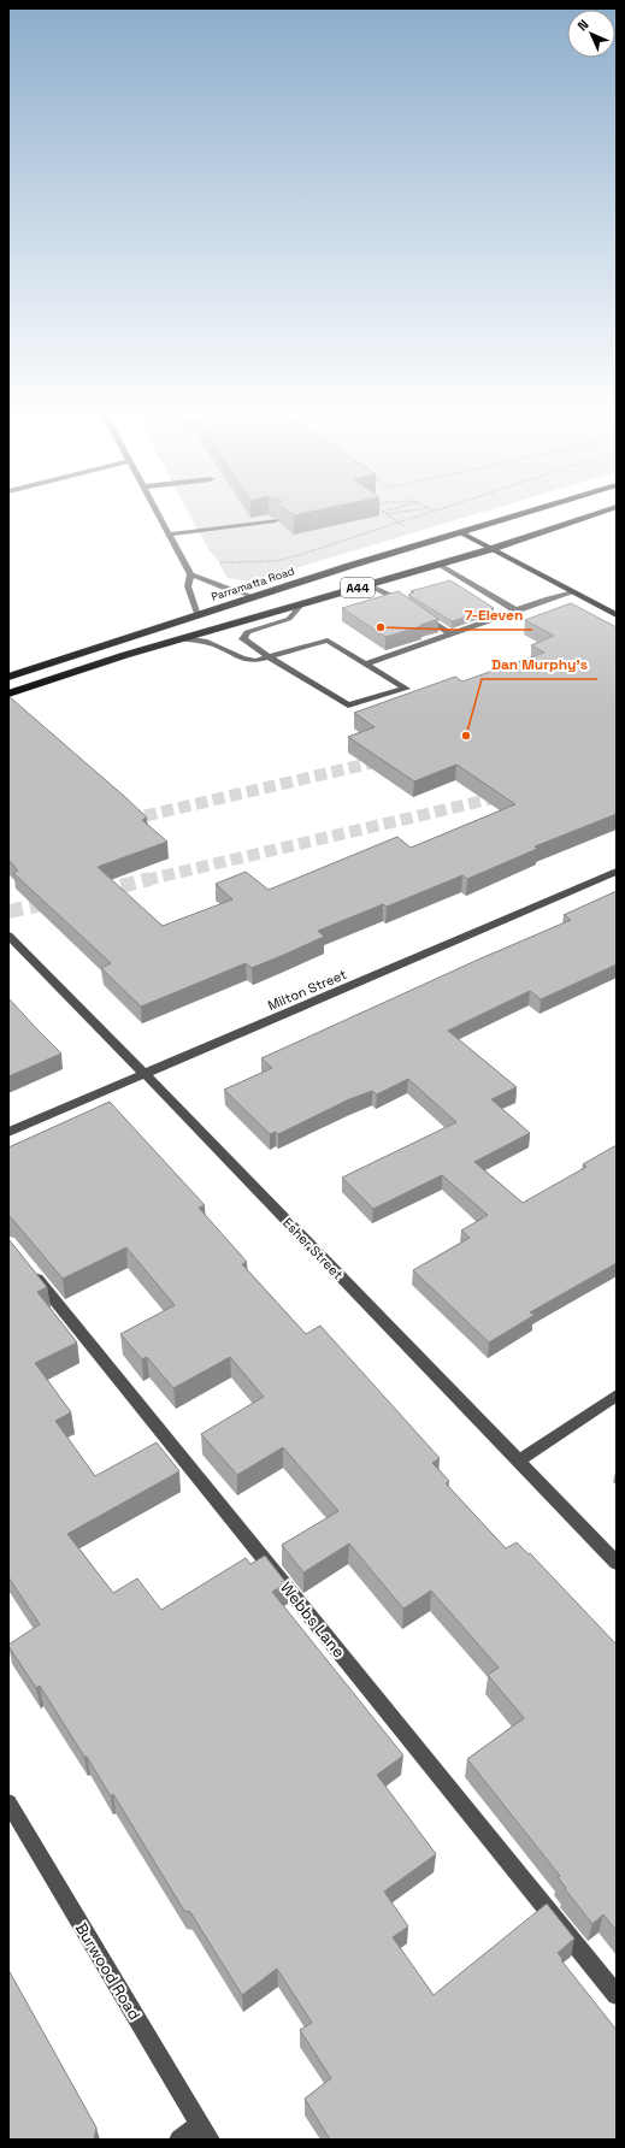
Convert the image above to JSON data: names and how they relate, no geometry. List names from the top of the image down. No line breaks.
{"streets":{"highway":["Parramatta Road","A44"],"street":["Milton Street","Esher Street","Webbs Lane","Burwood Road"]},"crossings":[["Milton Street","Esher Street"]],"places":["7-Eleven","Dan Murphy's"],"north":"top left"}
